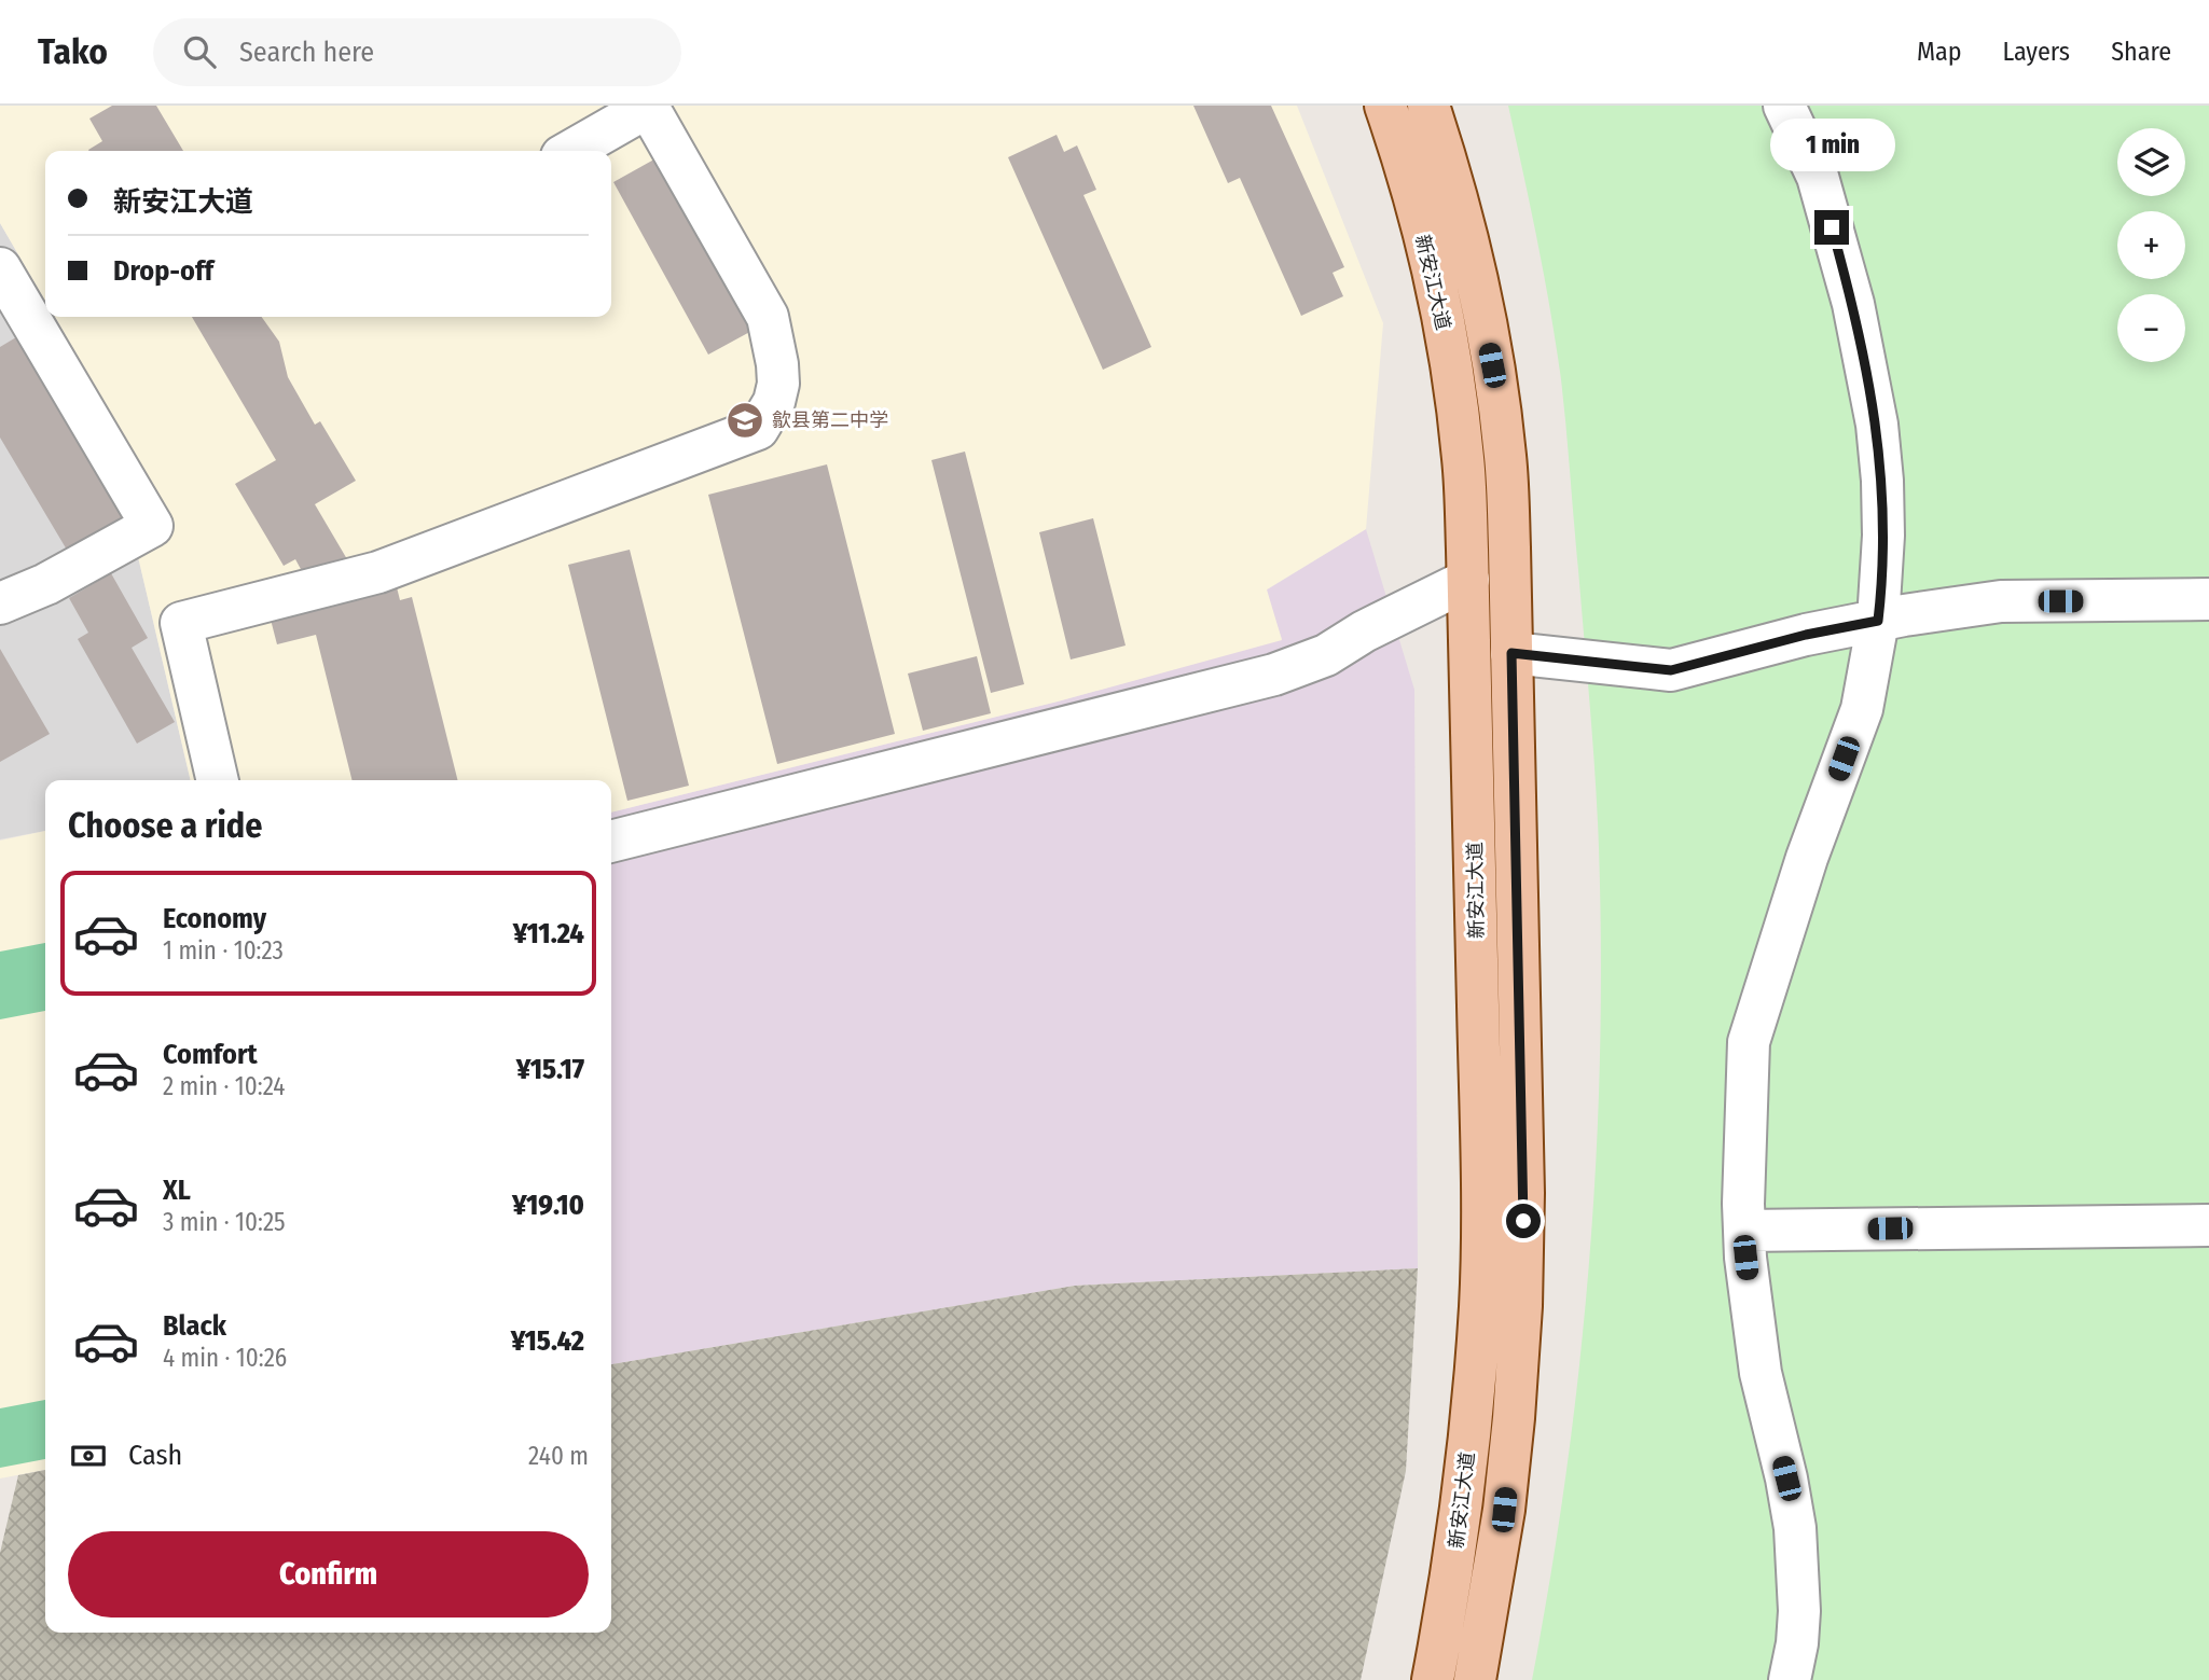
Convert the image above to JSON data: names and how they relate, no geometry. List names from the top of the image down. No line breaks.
{"streets":{"main road":["新安江大道"]},"places":{"school or university":["歙县第二中学"]},"page":{"header":"Tako","search":"Search here","nav":["Map","Layers","Share"],"bubble":"1 min","map_buttons":["+","−"],"banner":["新安江大道","Drop-off"],"heading":"Choose a ride","list":[{"name":"Economy","note":"1 min · 10:23","value":"¥11.24"},{"name":"Comfort","note":"2 min · 10:24","value":"¥15.17"},{"name":"XL","note":"3 min · 10:25","value":"¥19.10"},{"name":"Black","note":"4 min · 10:26","value":"¥15.42"}],"pay":["Cash","240 m"],"buttons":"Confirm"}}
